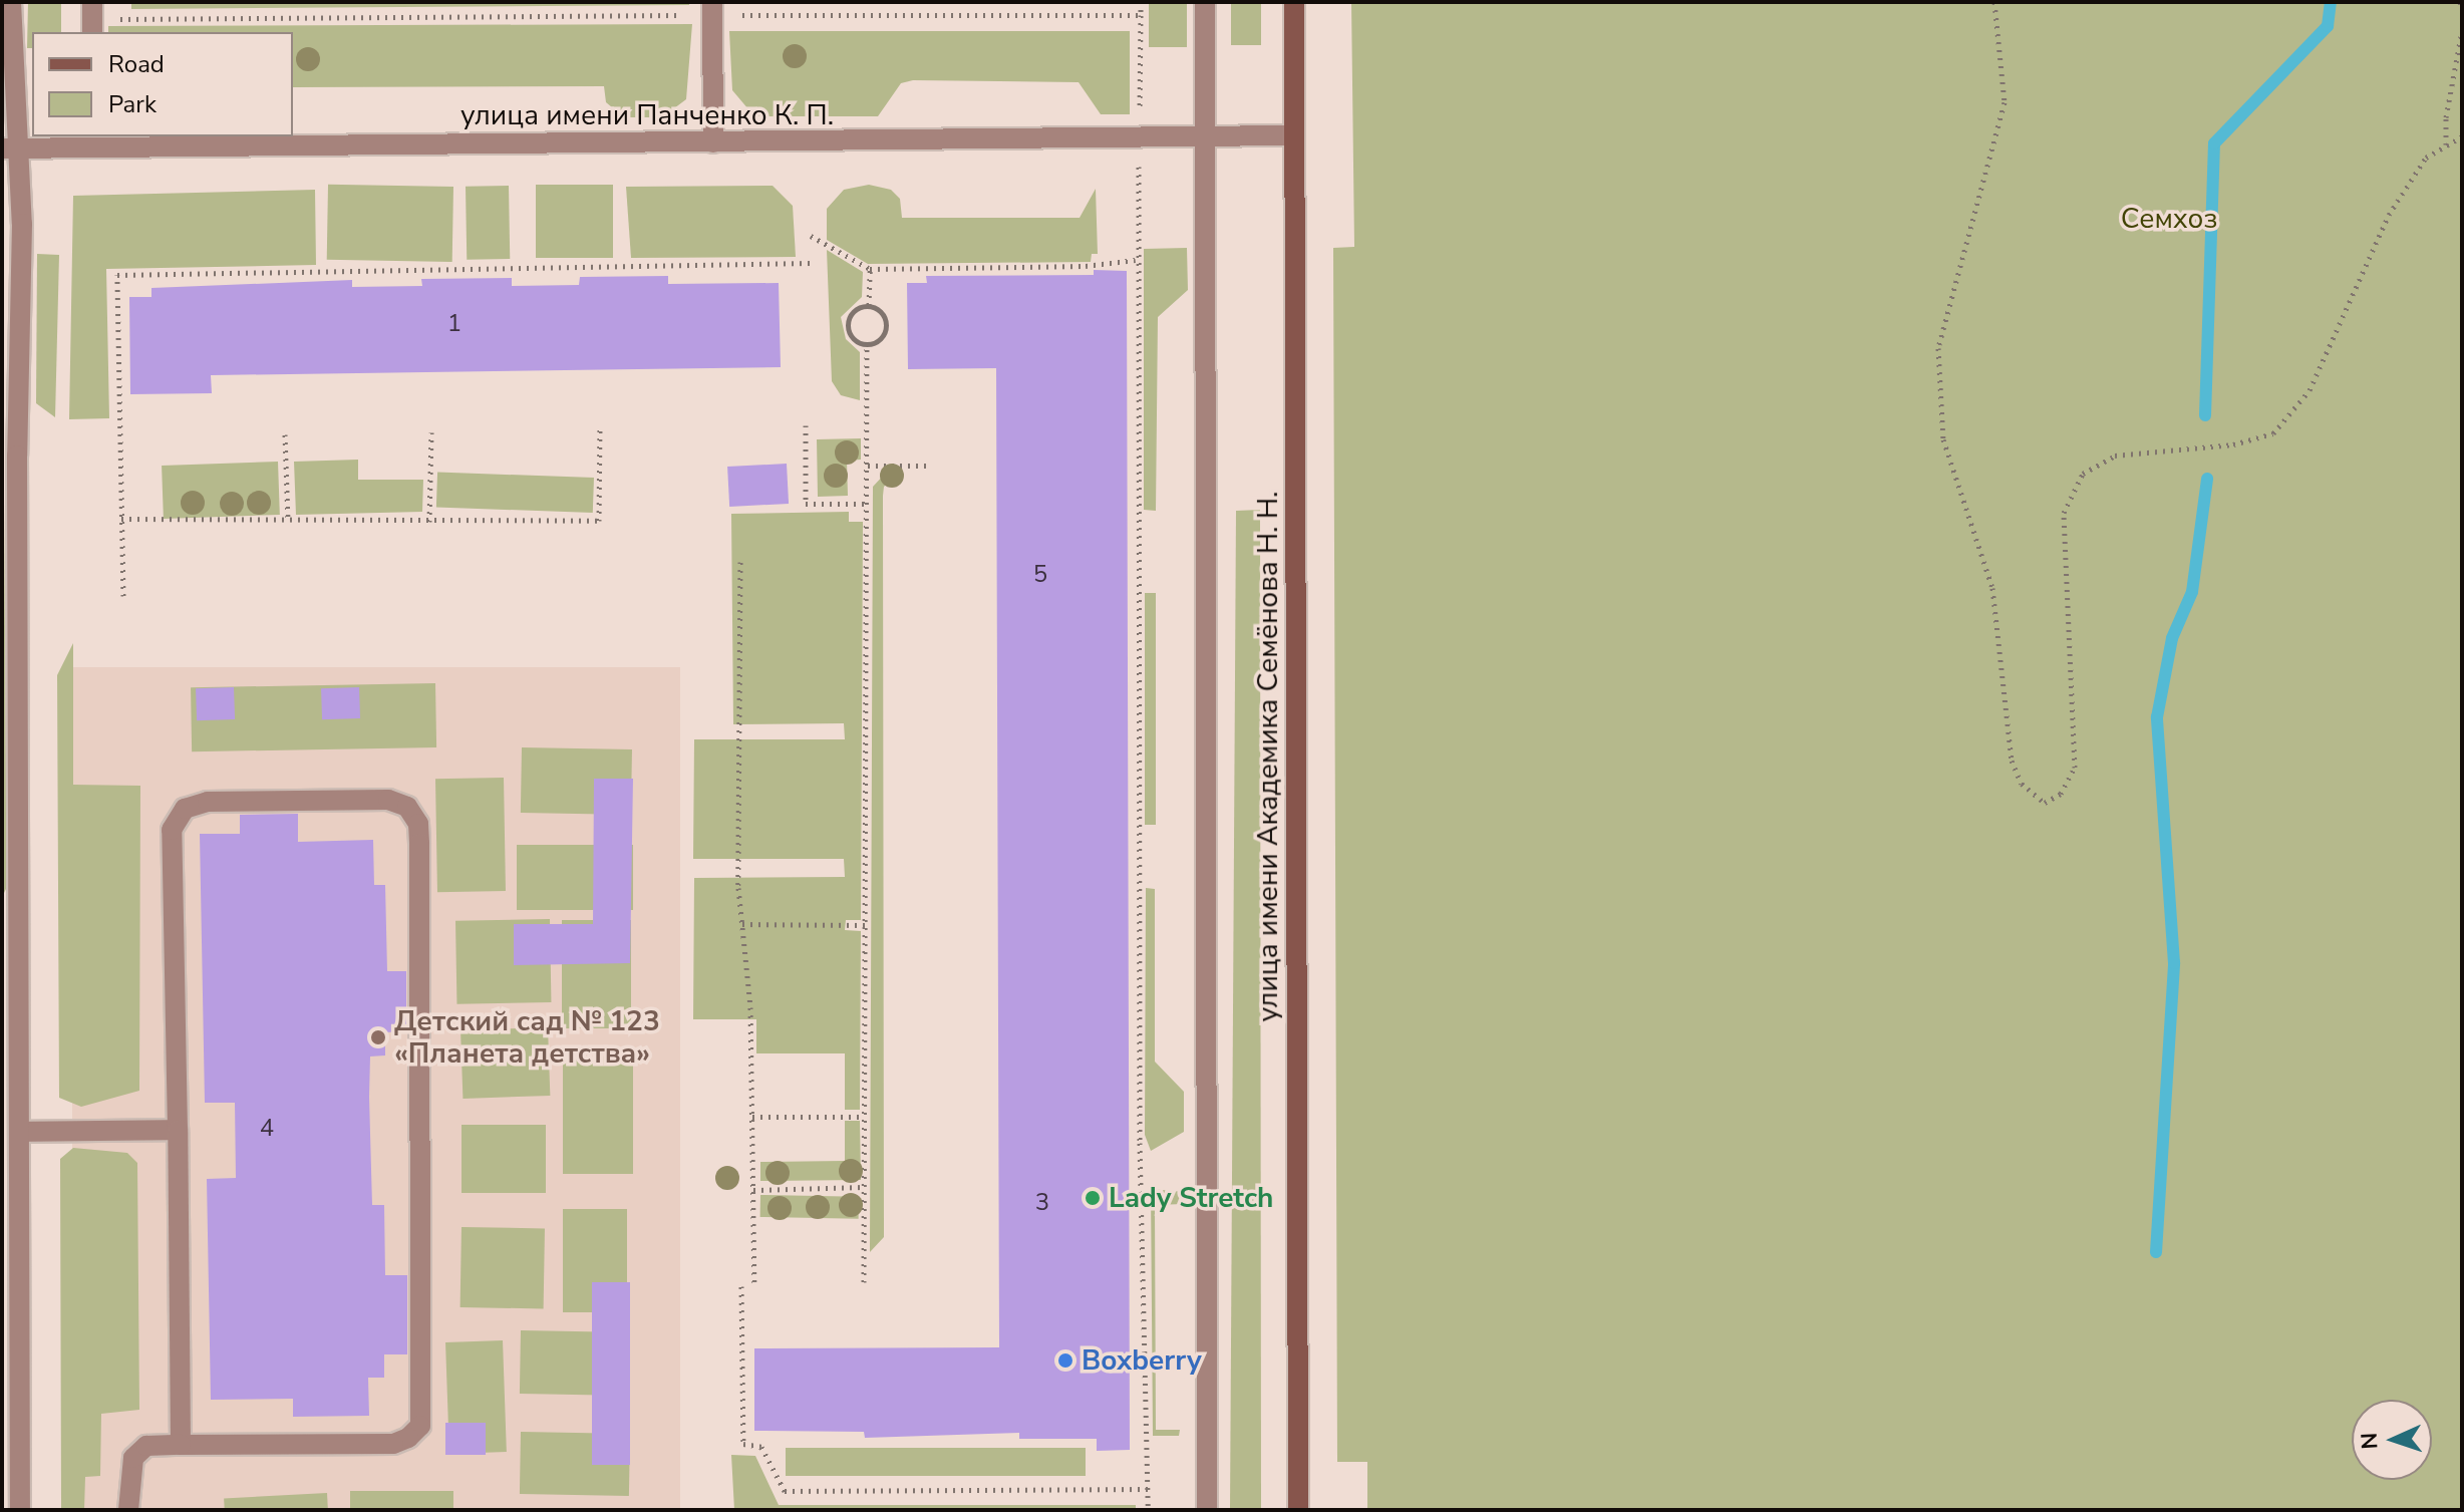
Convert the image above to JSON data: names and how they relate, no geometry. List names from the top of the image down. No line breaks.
{"streets":{"main road":["улица имени Академика Семёнова Н. Н."],"street":["улица имени Панченко К. П."]},"crossings":[["улица имени Панченко К. П.","улица имени Академика Семёнова Н. Н."]],"parks":["Семхоз"],"places":["Детский сад № 123 «Планета детства»","Lady Stretch","Boxberry"],"house_numbers":["1","5","4","3"],"legend":["Road","Park"],"north":"left"}
